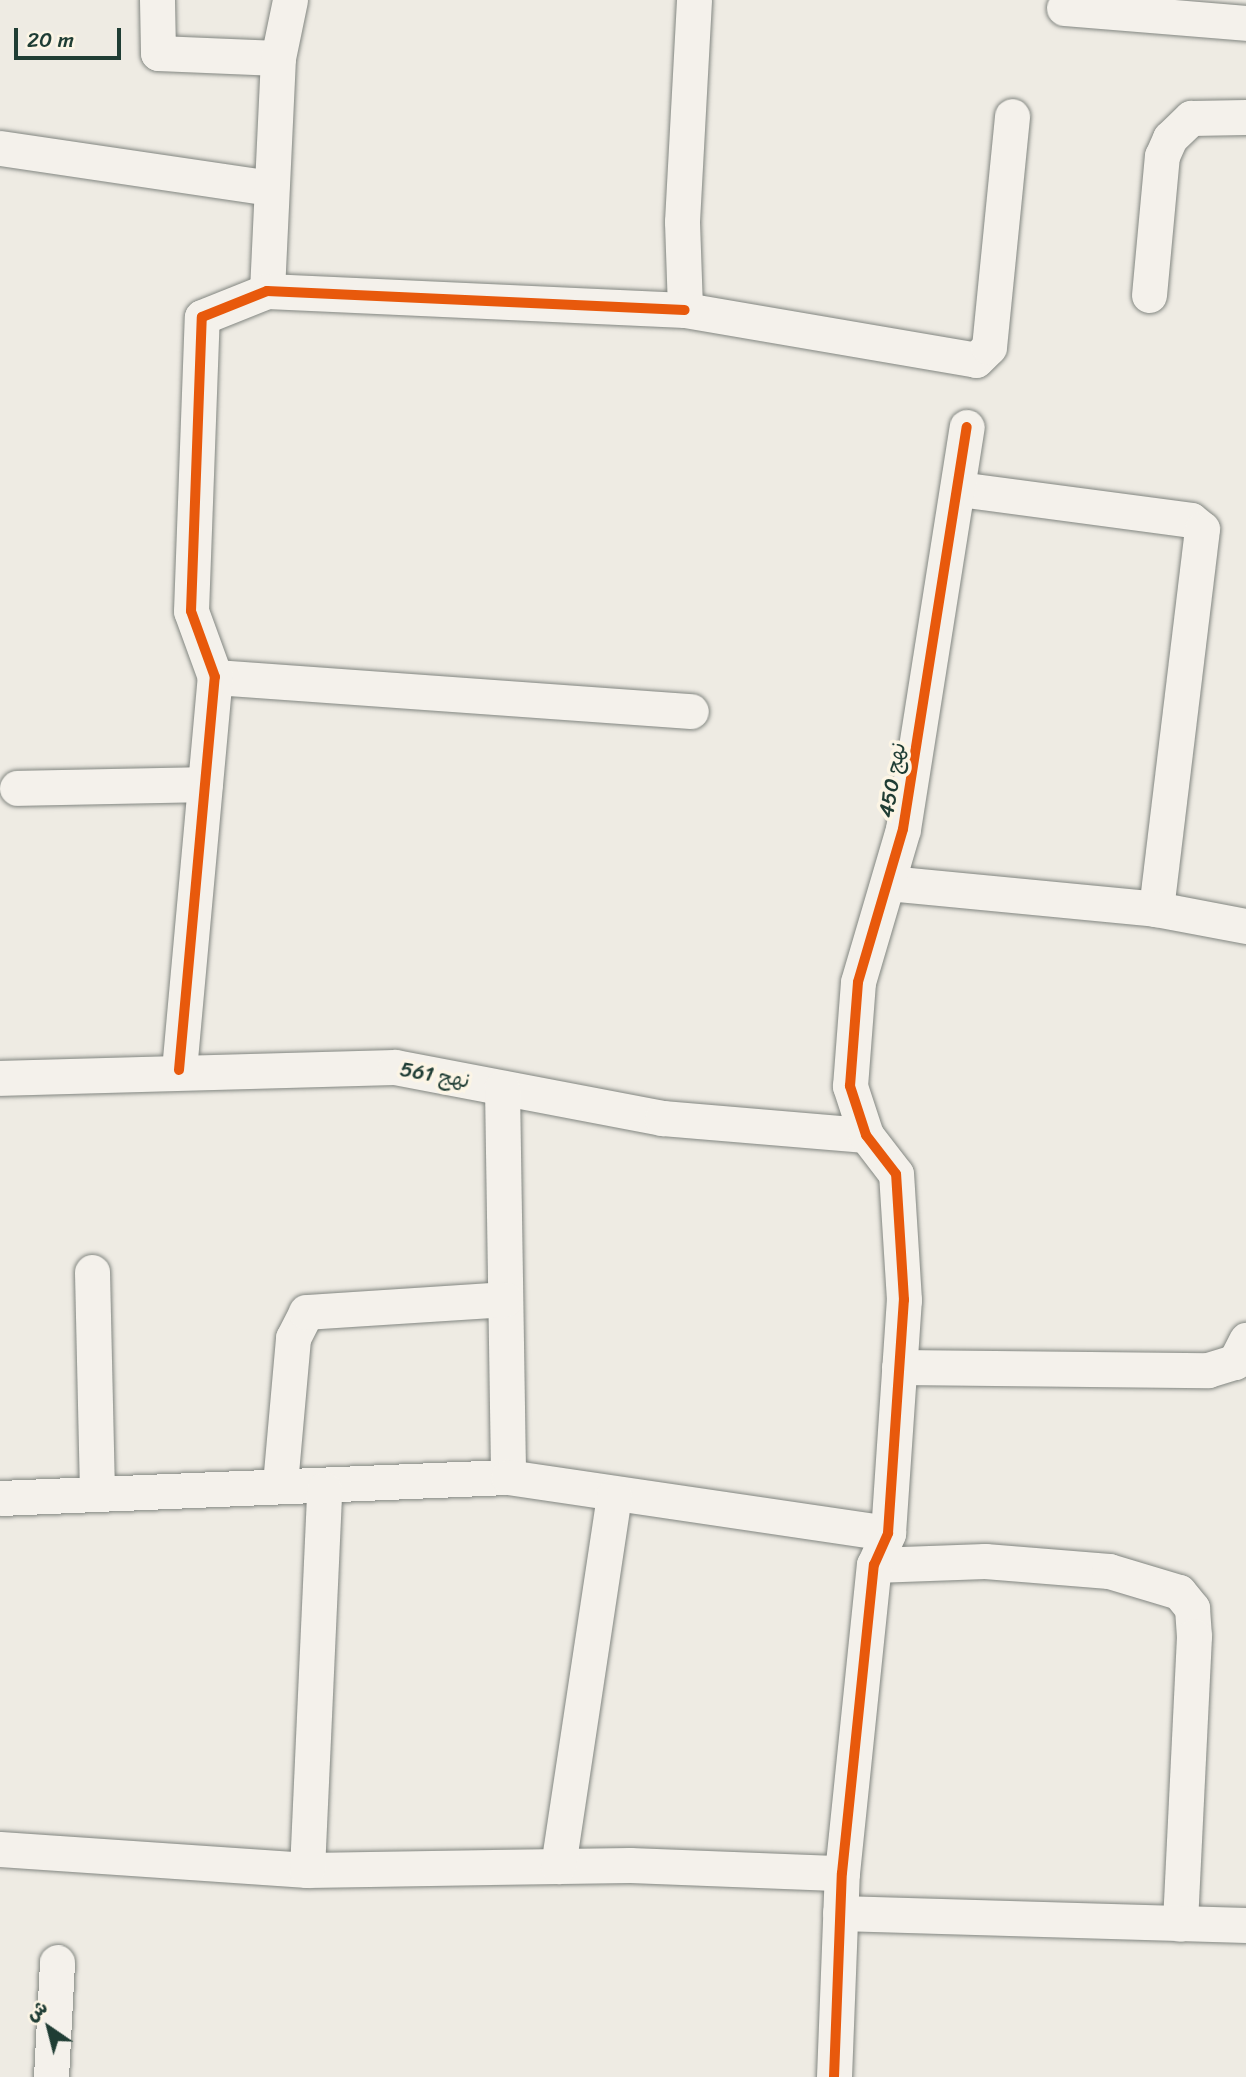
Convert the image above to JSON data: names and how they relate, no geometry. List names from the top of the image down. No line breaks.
{"streets":{"street":["نهج 450","نهج 561"]},"crossings":[["نهج 450","نهج 561"]],"scale_bar":"20 m","north":"top left"}
